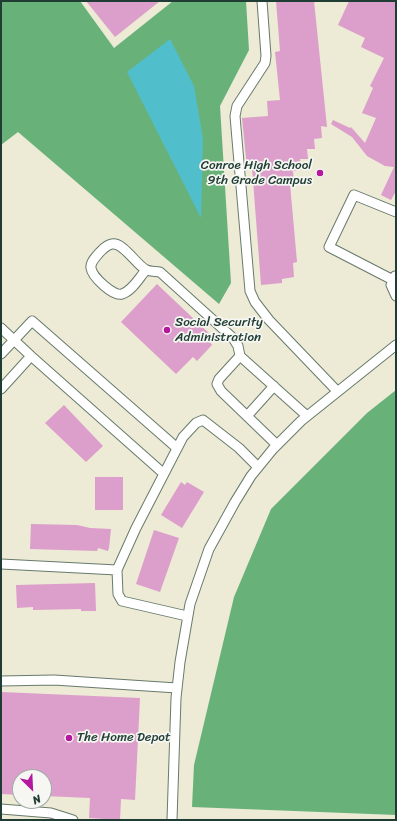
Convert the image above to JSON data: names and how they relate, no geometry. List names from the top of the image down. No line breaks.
{"places":["Conroe High School 9th Grade Campus","Social Security Administration","The Home Depot"],"north":"bottom right"}
